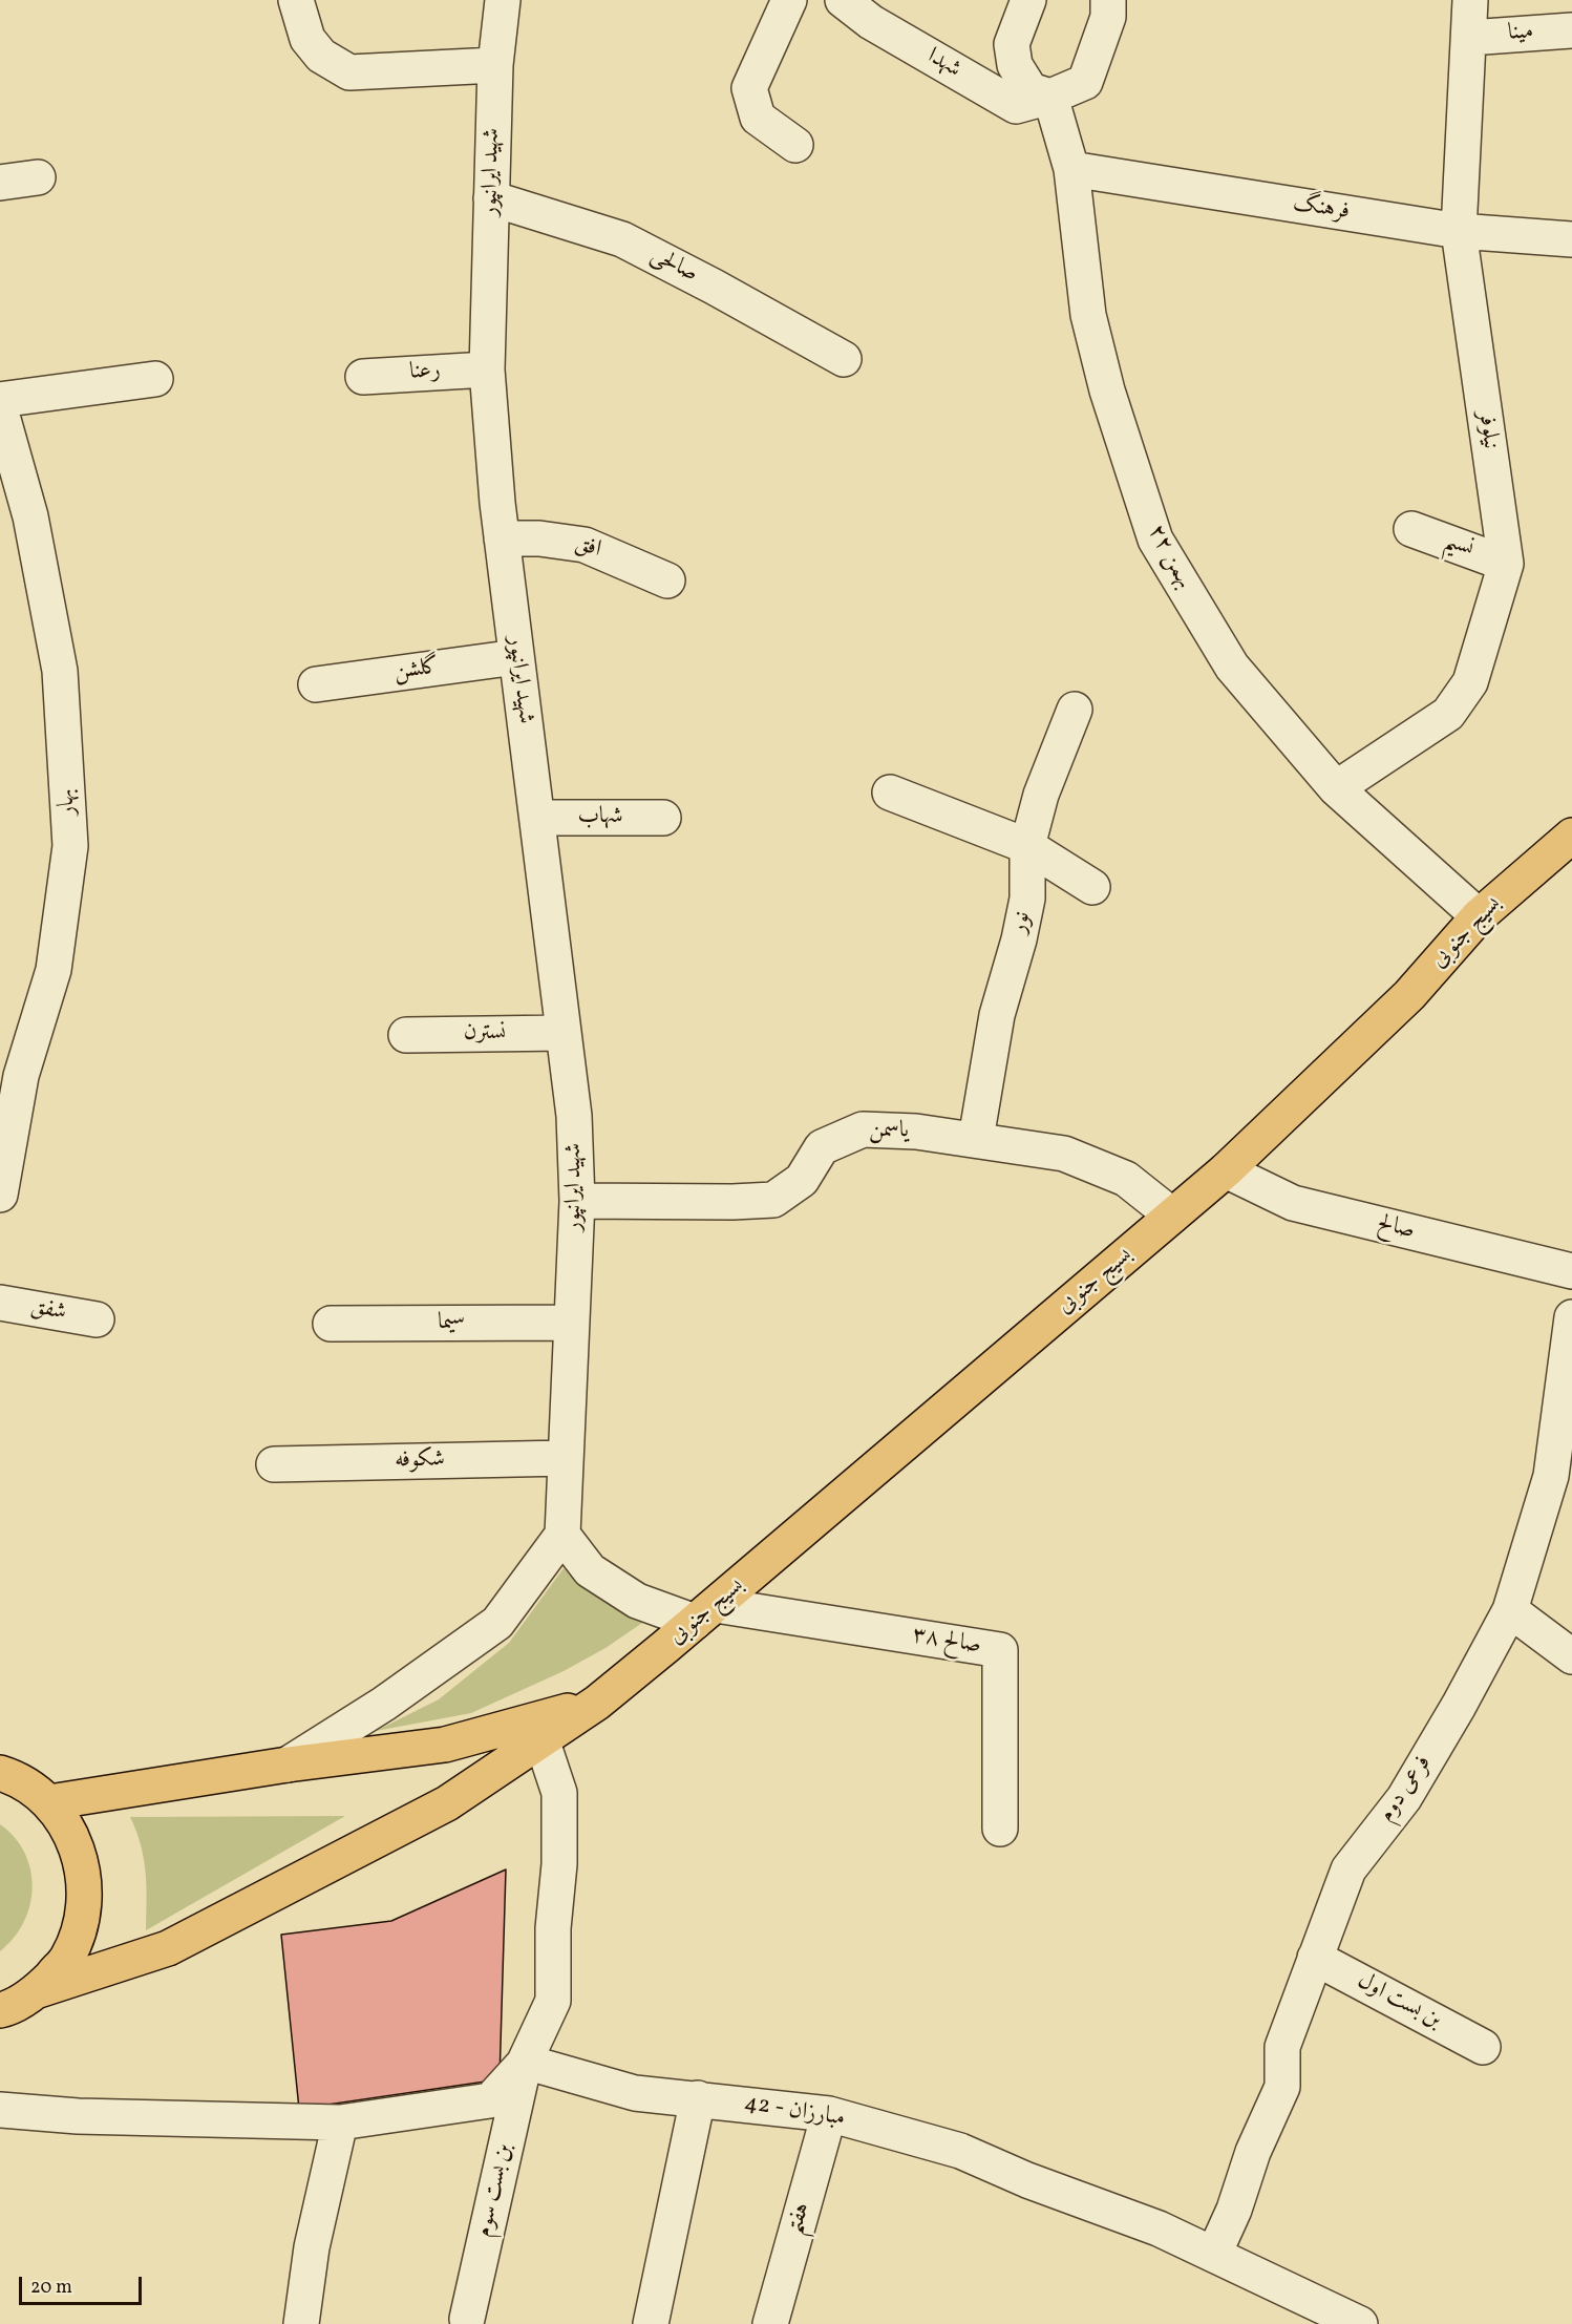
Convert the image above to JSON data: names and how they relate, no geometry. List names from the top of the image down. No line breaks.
{"streets":{"main road":["بسیج جنوبی"],"street":["مینا","شهدا","شهید ایرانپور","فرهنگ","صالحی","رعنا","نیلوفر","نسیم","افق","۲۲ بهمن","گلشن","بهار","شهاب","نور","نسترن","یاسمن","صالح","شفق","سیما","شکوفه","صالح ۳۸","فرعی دوم","بن بست اول","مبارزان - 42","بن بست سوم","هفتم"]},"crossings":[["مینا","نیلوفر"],["شهدا","۲۲ بهمن"],["شهید ایرانپور","صالحی"],["شهید ایرانپور","رعنا"],["شهید ایرانپور","افق"],["شهید ایرانپور","گلشن"],["شهید ایرانپور","شهاب"],["شهید ایرانپور","نسترن"],["شهید ایرانپور","یاسمن"],["شهید ایرانپور","سیما"],["شهید ایرانپور","شکوفه"],["فرهنگ","نیلوفر"],["فرهنگ","۲۲ بهمن"],["نیلوفر","نسیم"],["نیلوفر","۲۲ بهمن"],["۲۲ بهمن","بسیج جنوبی"],["نور","یاسمن"],["بسیج جنوبی","یاسمن"],["بسیج جنوبی","صالح"],["بسیج جنوبی","صالح ۳۸"],["فرعی دوم","بن بست اول"],["فرعی دوم","مبارزان - 42"],["مبارزان - 42","بن بست سوم"],["مبارزان - 42","هفتم"]],"scale_bar":"20 m"}
